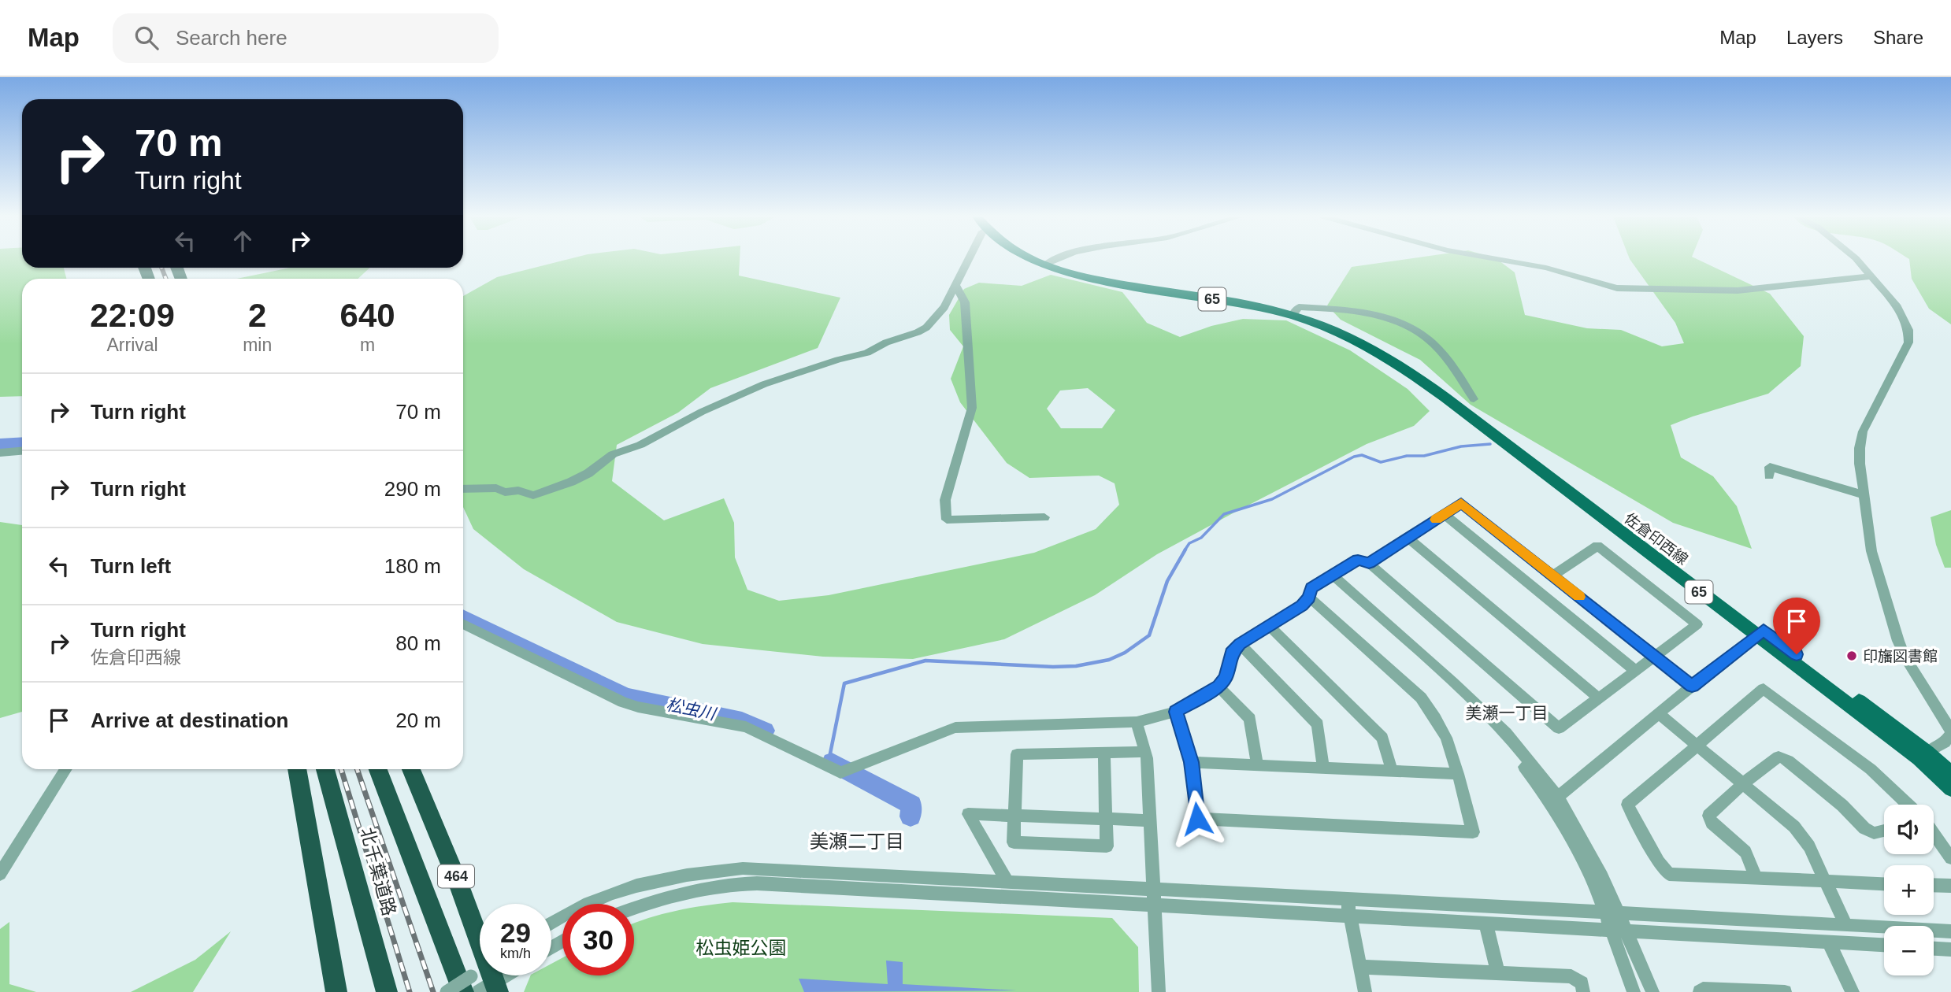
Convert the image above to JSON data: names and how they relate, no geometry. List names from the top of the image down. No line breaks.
{"streets":{"highway":["北千葉道路","464"],"main road":["65","佐倉印西線"]},"crossings":[["北千葉道路","464"]],"districts":["美瀬一丁目","美瀬二丁目"],"water":["松虫川"],"parks":["松虫姫公園"],"places":["印旛図書館"],"page":{"header":"Map","search":"Search here","nav":["Map","Layers","Share"],"turn":["70 m","Turn right"],"eta":["22:09","Arrival","2","min","640","m"],"list":[{"name":"Turn right","value":"70 m"},{"name":"Turn right","value":"290 m"},{"name":"Turn left","value":"180 m"},{"name":"Turn right","note":"佐倉印西線","value":"80 m"},{"name":"Arrive at destination","value":"20 m"}],"map_buttons":["+","−"],"speed":"29 km/h","limit":"30"}}
